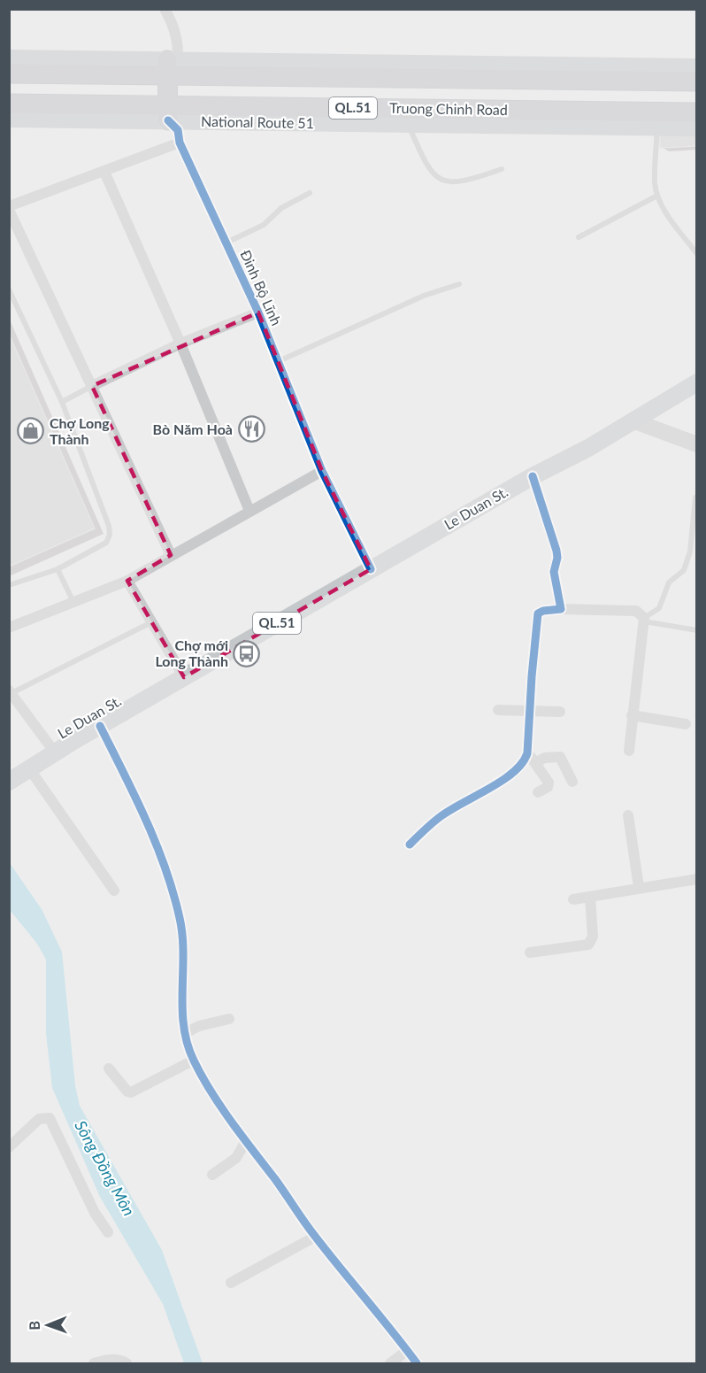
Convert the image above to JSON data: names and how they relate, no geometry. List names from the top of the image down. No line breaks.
{"streets":{"highway":["QL.51","Truong Chinh Road"],"main road":["National Route 51","Le Duan St."],"street":["Đinh Bộ Lĩnh"]},"crossings":[["QL.51","Truong Chinh Road"],["Truong Chinh Road","National Route 51"],["Truong Chinh Road","Đinh Bộ Lĩnh"],["National Route 51","Đinh Bộ Lĩnh"],["Đinh Bộ Lĩnh","Le Duan St."]],"water":["Sông Đồng Môn"],"places":{"restaurant":["Bò Năm Hoà"],"shop":["Chợ Long Thành"],"bus stop":["Chợ mới Long Thành"]},"north":"left"}
